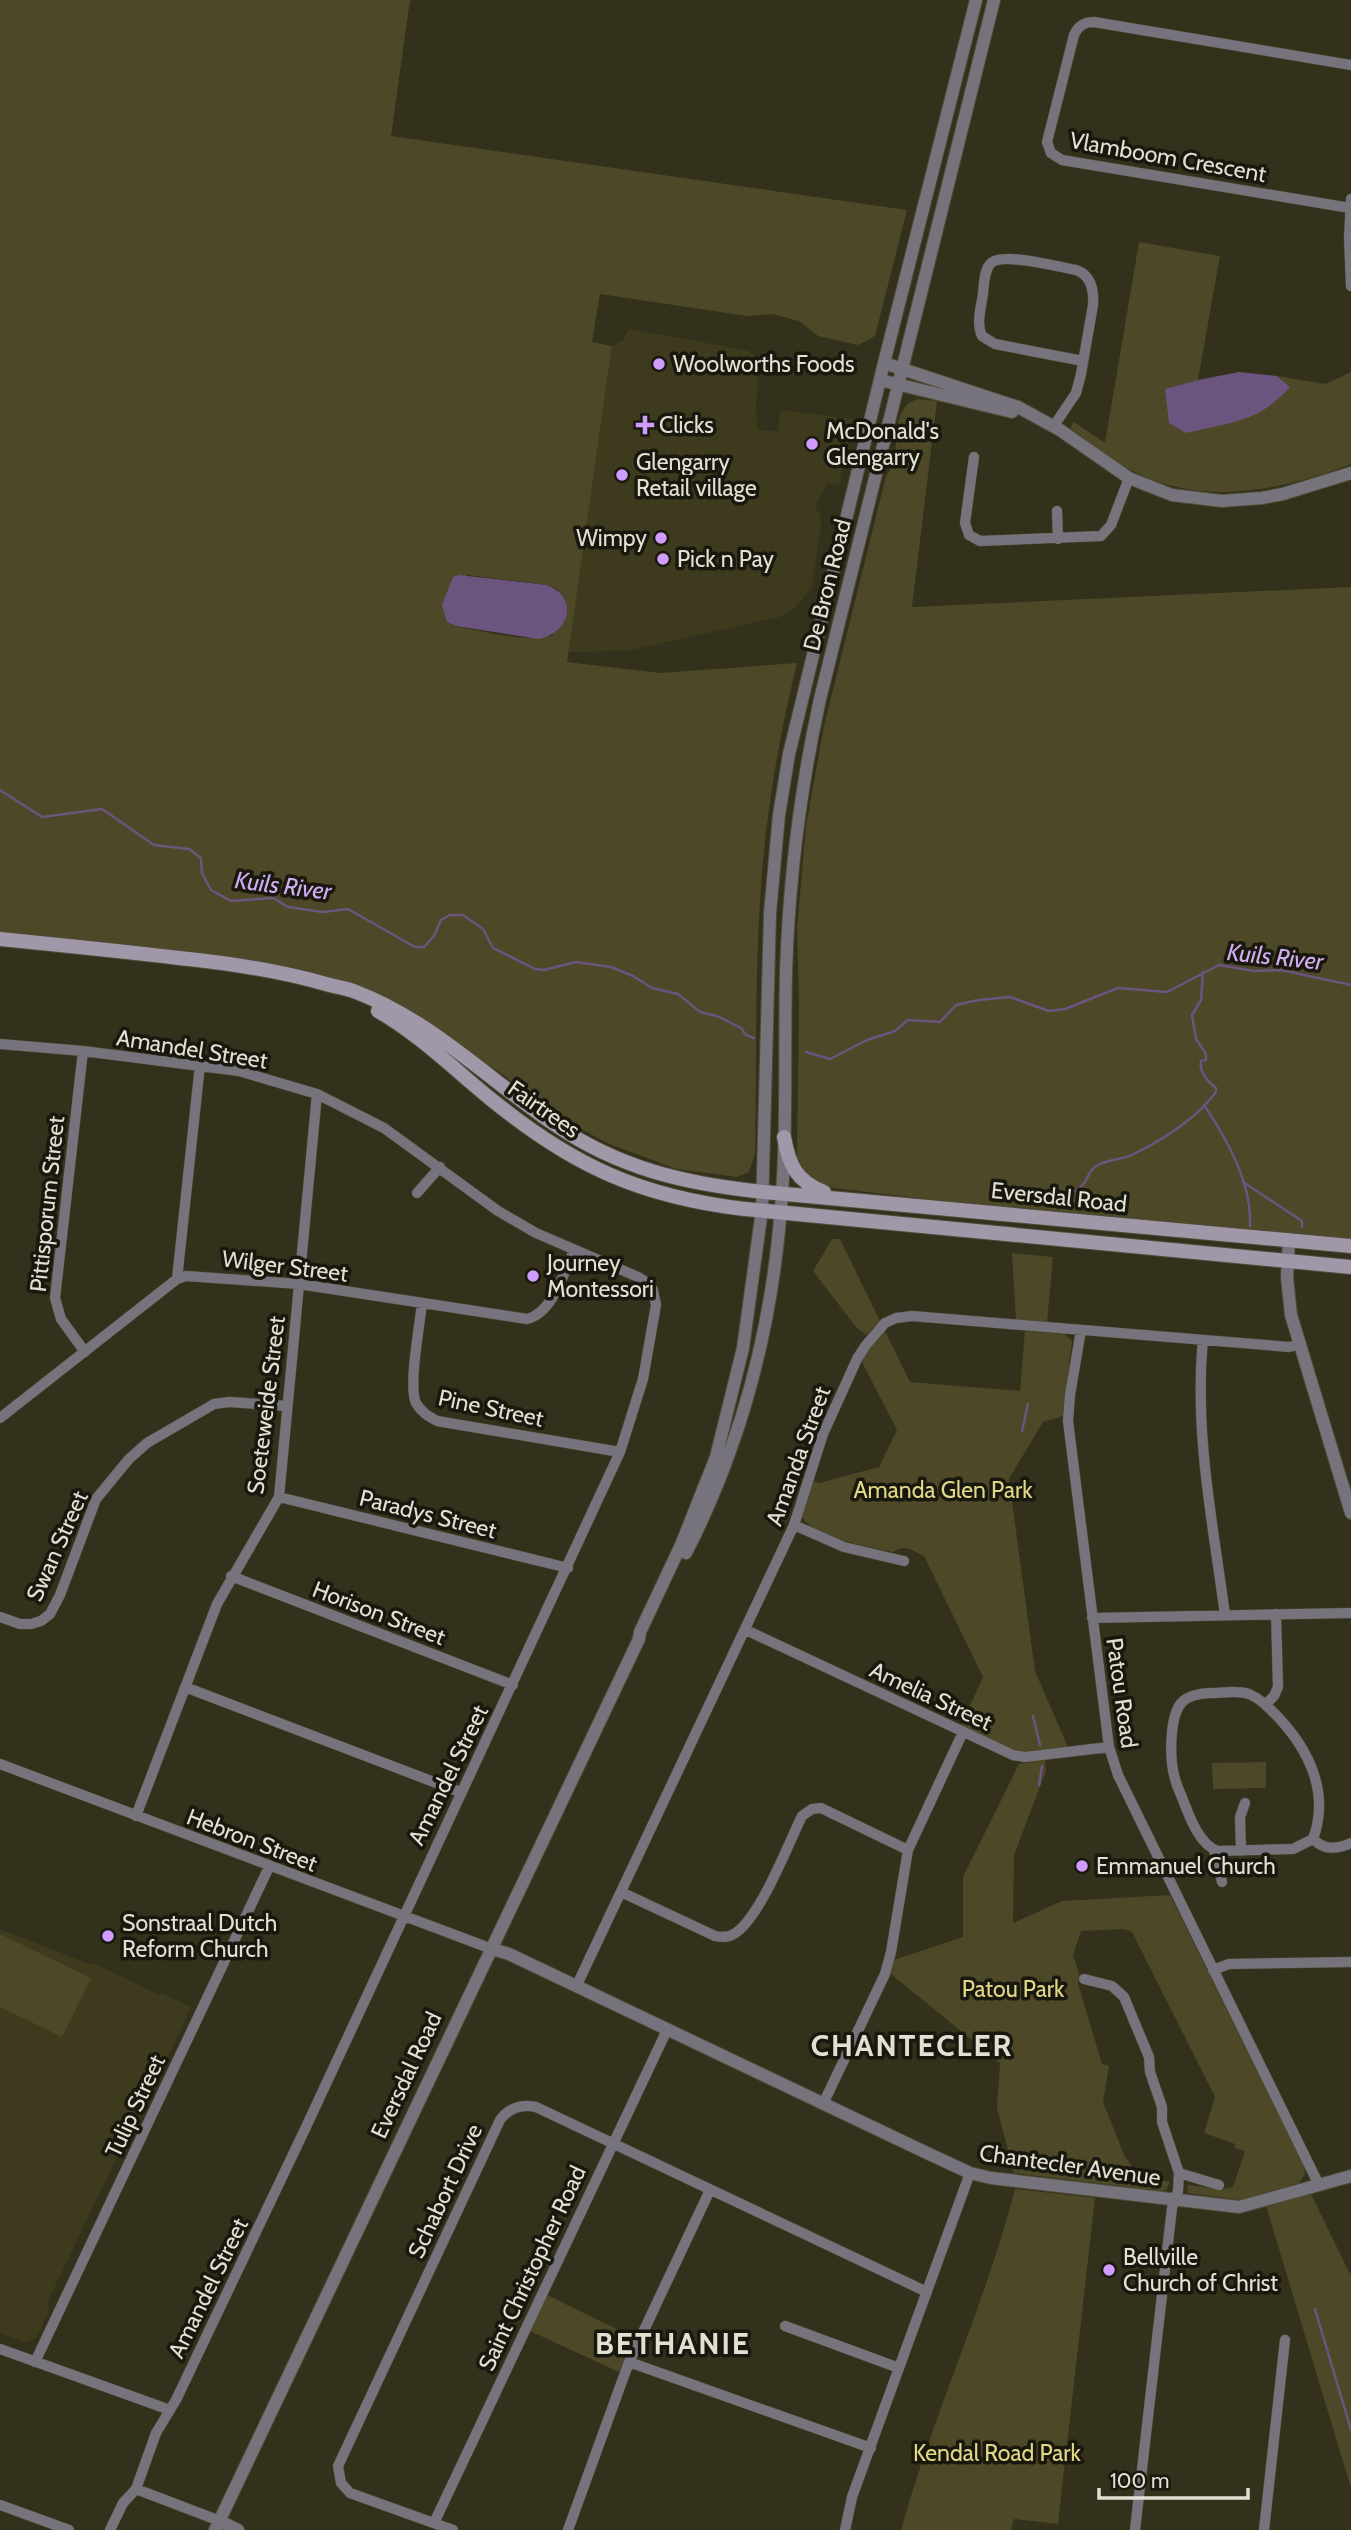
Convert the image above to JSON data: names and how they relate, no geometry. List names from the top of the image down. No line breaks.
{"streets":{"main road":["Fairtrees","Eversdal Road"],"street":["Vlamboom Crescent","De Bron Road","Amandel Street","Pittisporum Street","Wilger Street","Soeteweide Street","Pine Street","Amanda Street","Paradys Street","Swan Street","Horison Street","Patou Road","Amelia Street","Hebron Street","Tulip Street","Chantecler Avenue","Schabort Drive","Saint Christopher Road"]},"crossings":[["De Bron Road","Fairtrees"],["De Bron Road","Eversdal Road"],["Amandel Street","Pittisporum Street"],["Amandel Street","Wilger Street"],["Amandel Street","Soeteweide Street"],["Amandel Street","Pine Street"],["Amandel Street","Paradys Street"],["Amandel Street","Horison Street"],["Amandel Street","Hebron Street"],["Fairtrees","Eversdal Road"],["Eversdal Road","Hebron Street"],["Eversdal Road","Chantecler Avenue"],["Wilger Street","Soeteweide Street"],["Wilger Street","Pine Street"],["Soeteweide Street","Paradys Street"],["Soeteweide Street","Swan Street"],["Soeteweide Street","Horison Street"],["Soeteweide Street","Hebron Street"],["Amanda Street","Patou Road"],["Amanda Street","Amelia Street"],["Amanda Street","Chantecler Avenue"],["Patou Road","Amelia Street"],["Patou Road","Chantecler Avenue"],["Hebron Street","Tulip Street"],["Hebron Street","Chantecler Avenue"],["Chantecler Avenue","Saint Christopher Road"],["Schabort Drive","Saint Christopher Road"]],"districts":["CHANTECLER","BETHANIE"],"water":["Kuils River"],"parks":["Amanda Glen Park","Patou Park","Kendal Road Park"],"places":{"other":["Woolworths Foods","McDonald's Glengarry","Glengarry Retail village","Wimpy","Pick n Pay","Journey Montessori","Emmanuel Church","Sonstraal Dutch Reform Church","Bellville Church of Christ"],"health":["Clicks"]},"scale_bar":"100 m"}
